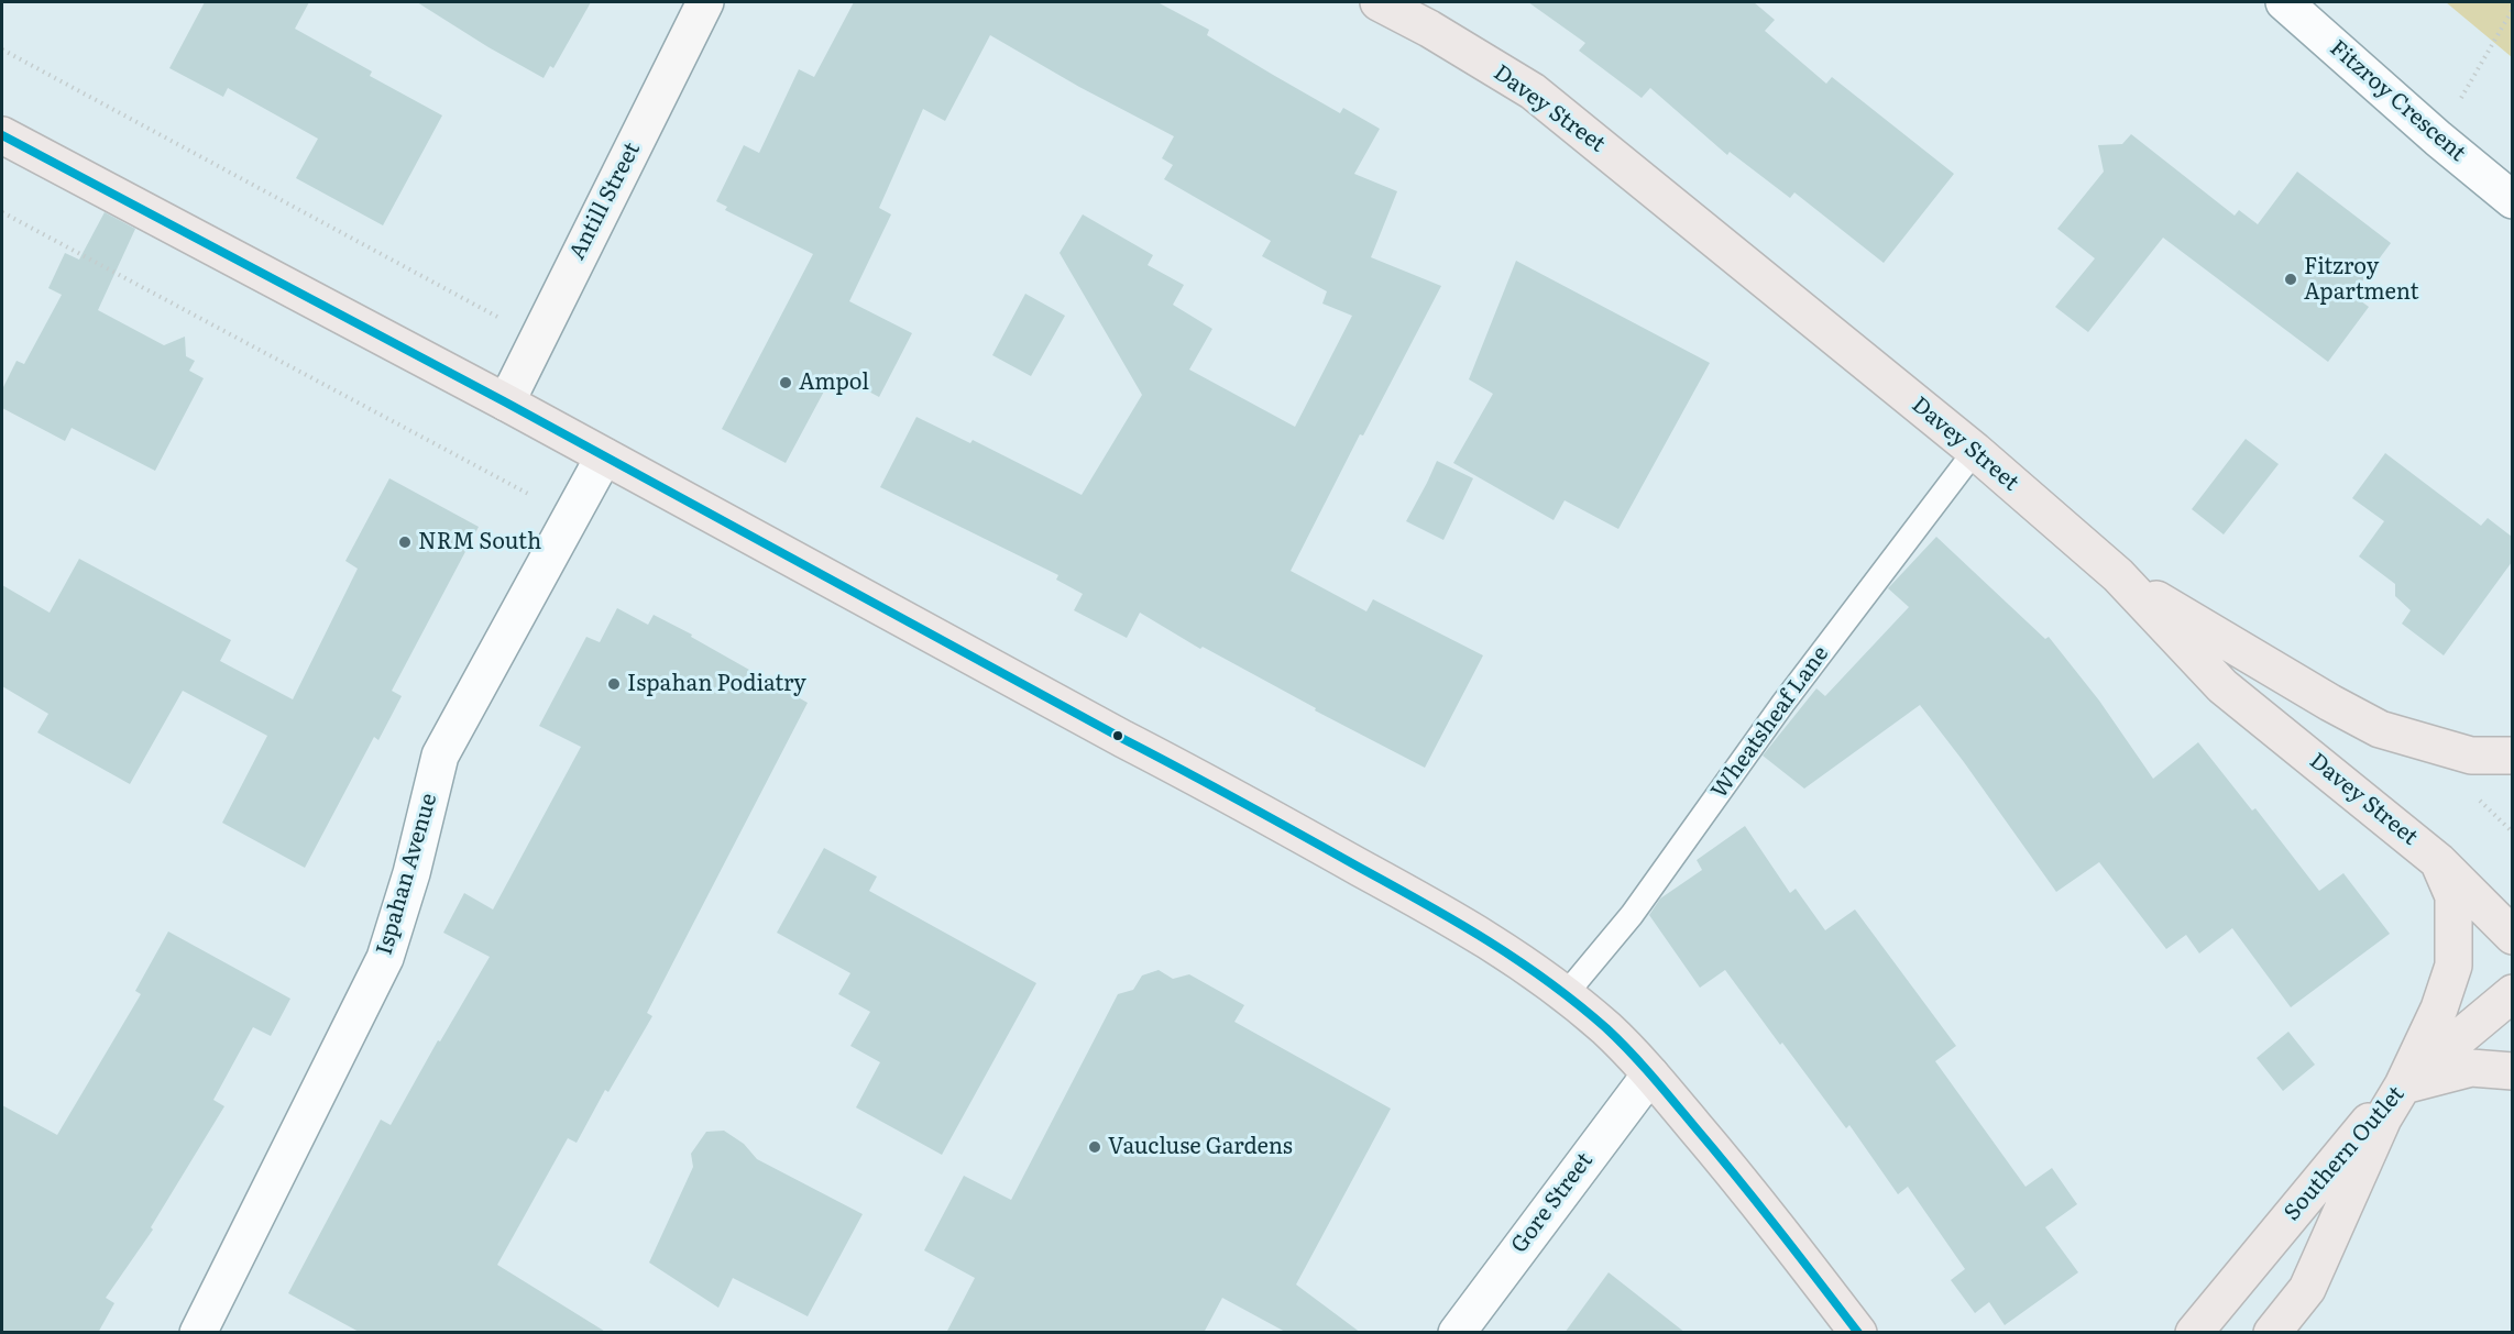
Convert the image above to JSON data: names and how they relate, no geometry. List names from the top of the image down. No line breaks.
{"streets":{"highway":["Davey Street","Southern Outlet"],"street":["Fitzroy Crescent","Antill Street","Ispahan Avenue","Gore Street"],"lane":["Wheatsheaf Lane"]},"crossings":[["Davey Street","Wheatsheaf Lane"]],"places":["Fitzroy Apartment","Ampol","NRM South","Ispahan Podiatry","Vaucluse Gardens"]}
